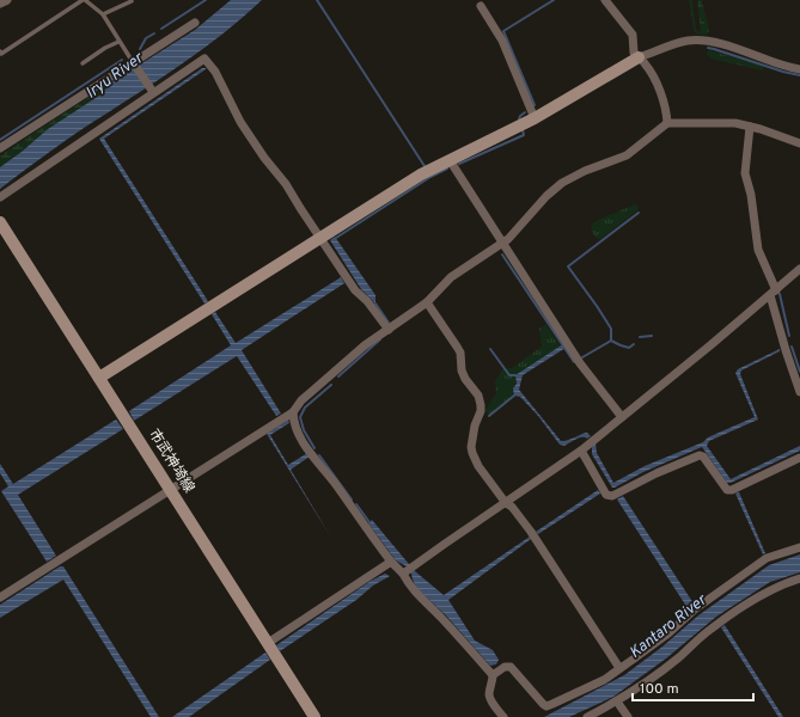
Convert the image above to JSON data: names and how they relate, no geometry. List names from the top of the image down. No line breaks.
{"streets":{"street":["市武神埼線"]},"water":["Iryu River","Kantaro River"],"scale_bar":"100 m"}
